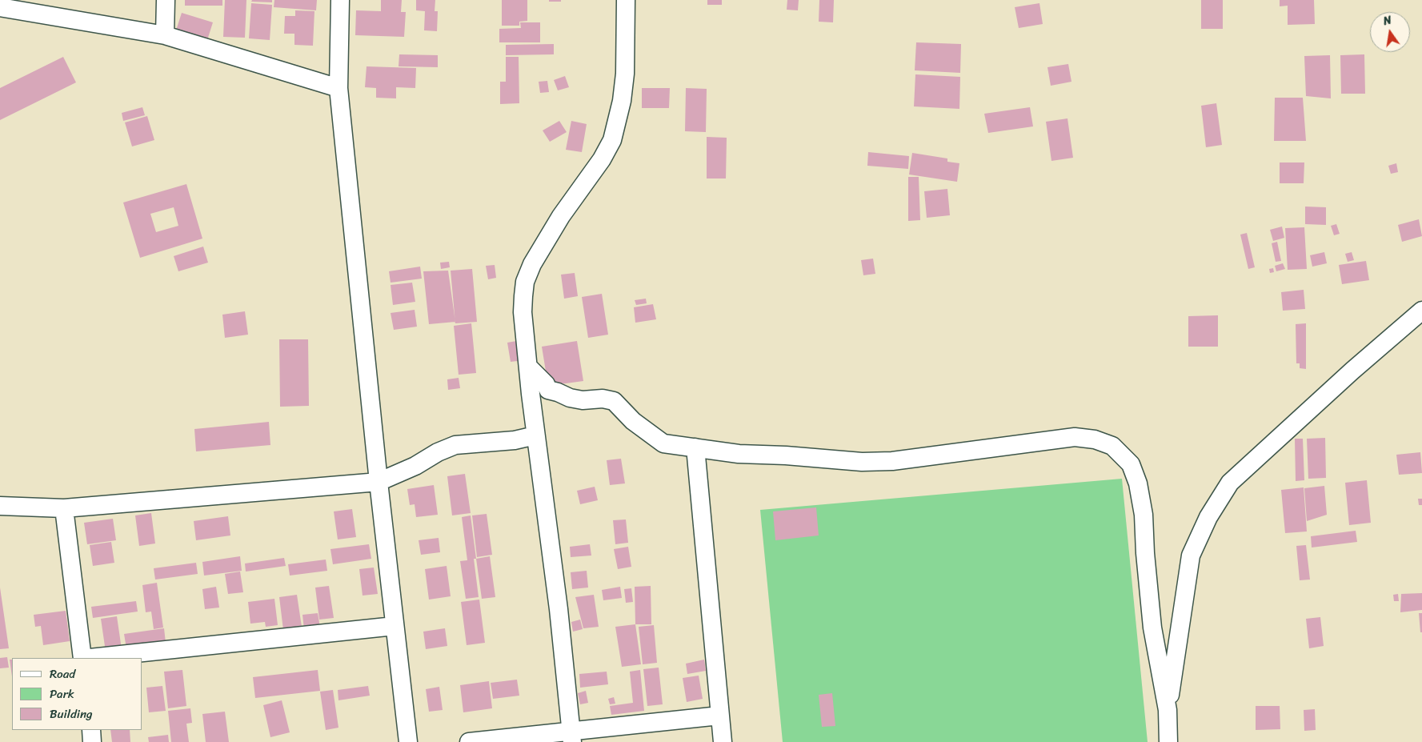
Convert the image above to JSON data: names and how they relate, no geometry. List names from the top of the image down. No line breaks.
{"legend":["Road","Park","Building"],"north":"top"}
